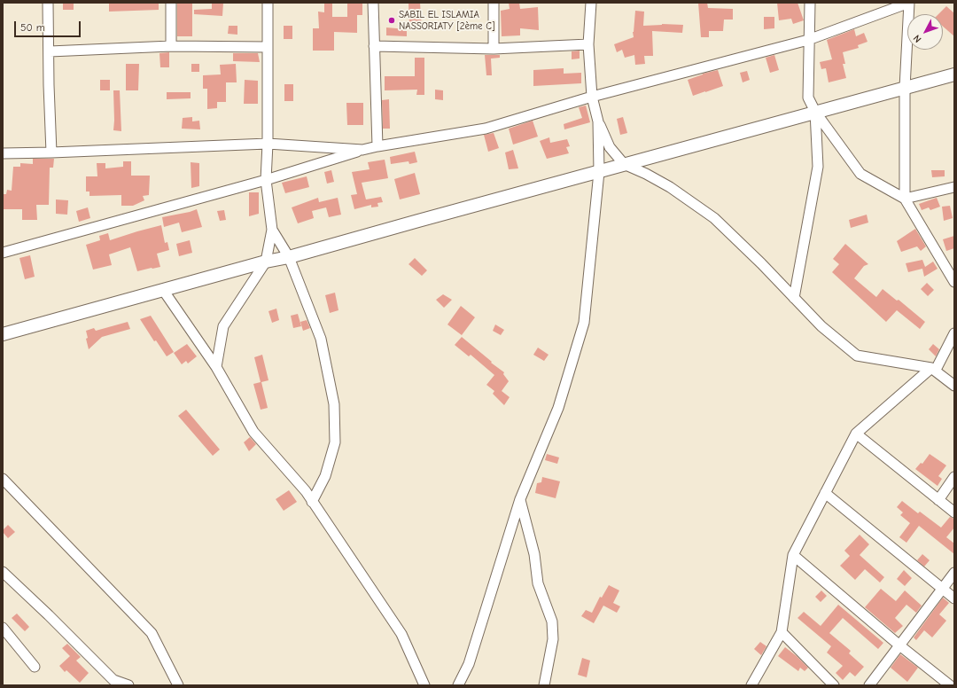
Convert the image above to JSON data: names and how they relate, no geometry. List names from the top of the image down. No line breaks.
{"places":["SABIL EL ISLAMIA NASSORIATY [2ème C]"],"scale_bar":"50 m","north":"bottom left"}
